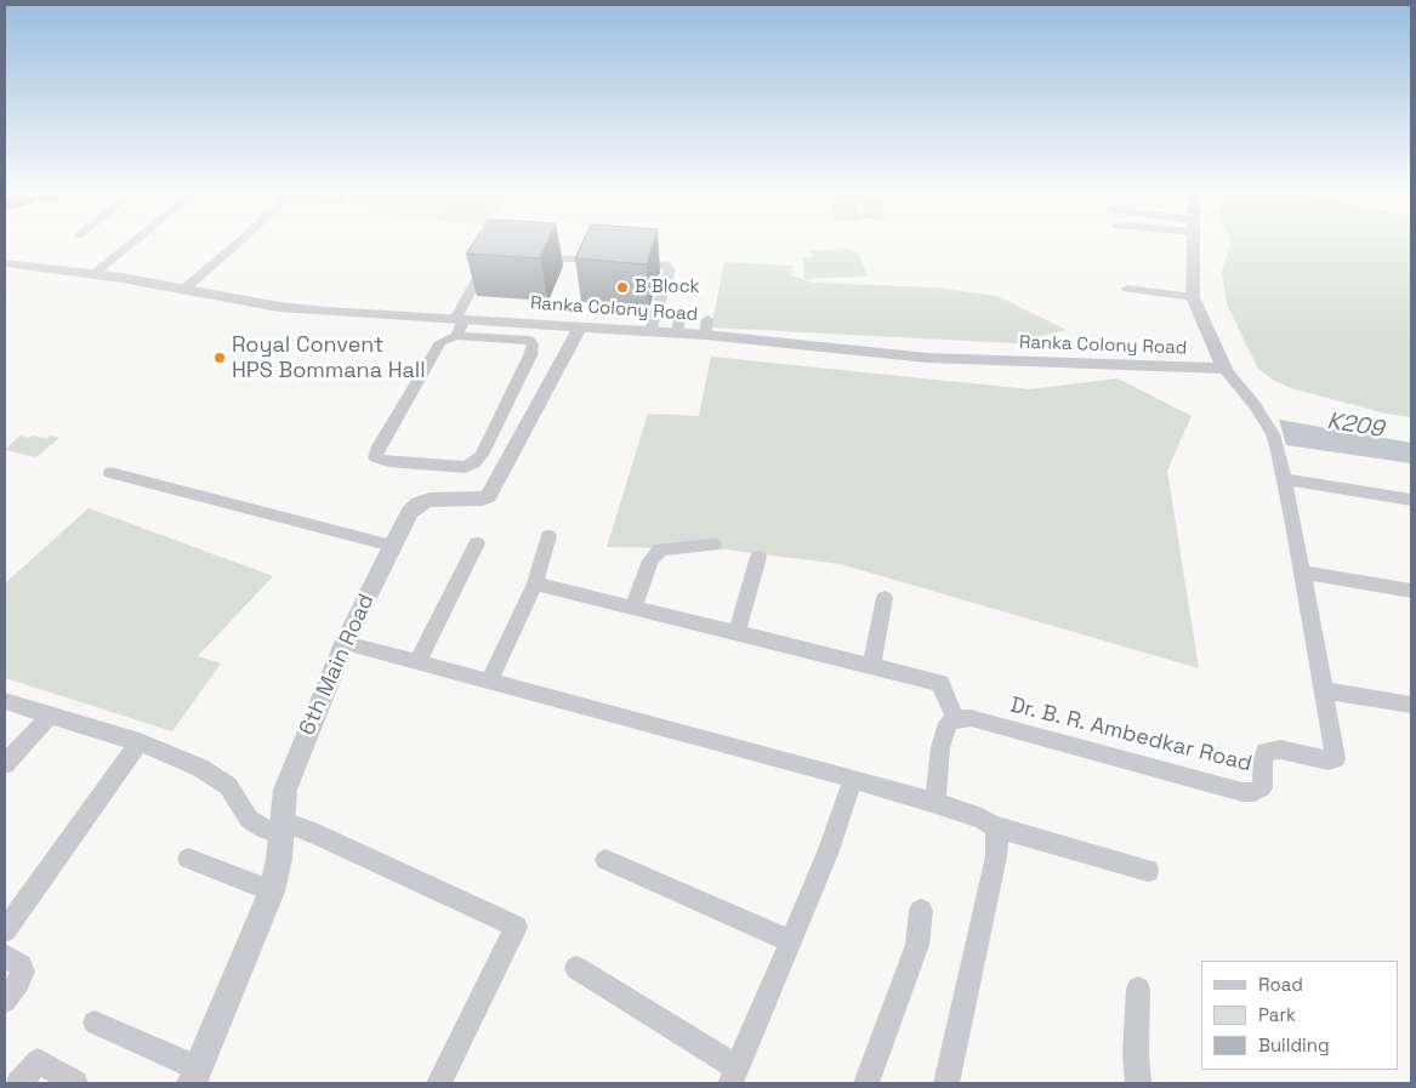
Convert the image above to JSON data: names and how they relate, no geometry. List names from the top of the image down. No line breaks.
{"streets":{"street":["Ranka Colony Road","6th Main Road","Dr. B. R. Ambedkar Road"]},"crossings":[["Ranka Colony Road","6th Main Road"],["Ranka Colony Road","Dr. B. R. Ambedkar Road"]],"water":["K209"],"places":["B Block","Royal Convent HPS Bommana Hall"],"legend":["Road","Park","Building"]}
